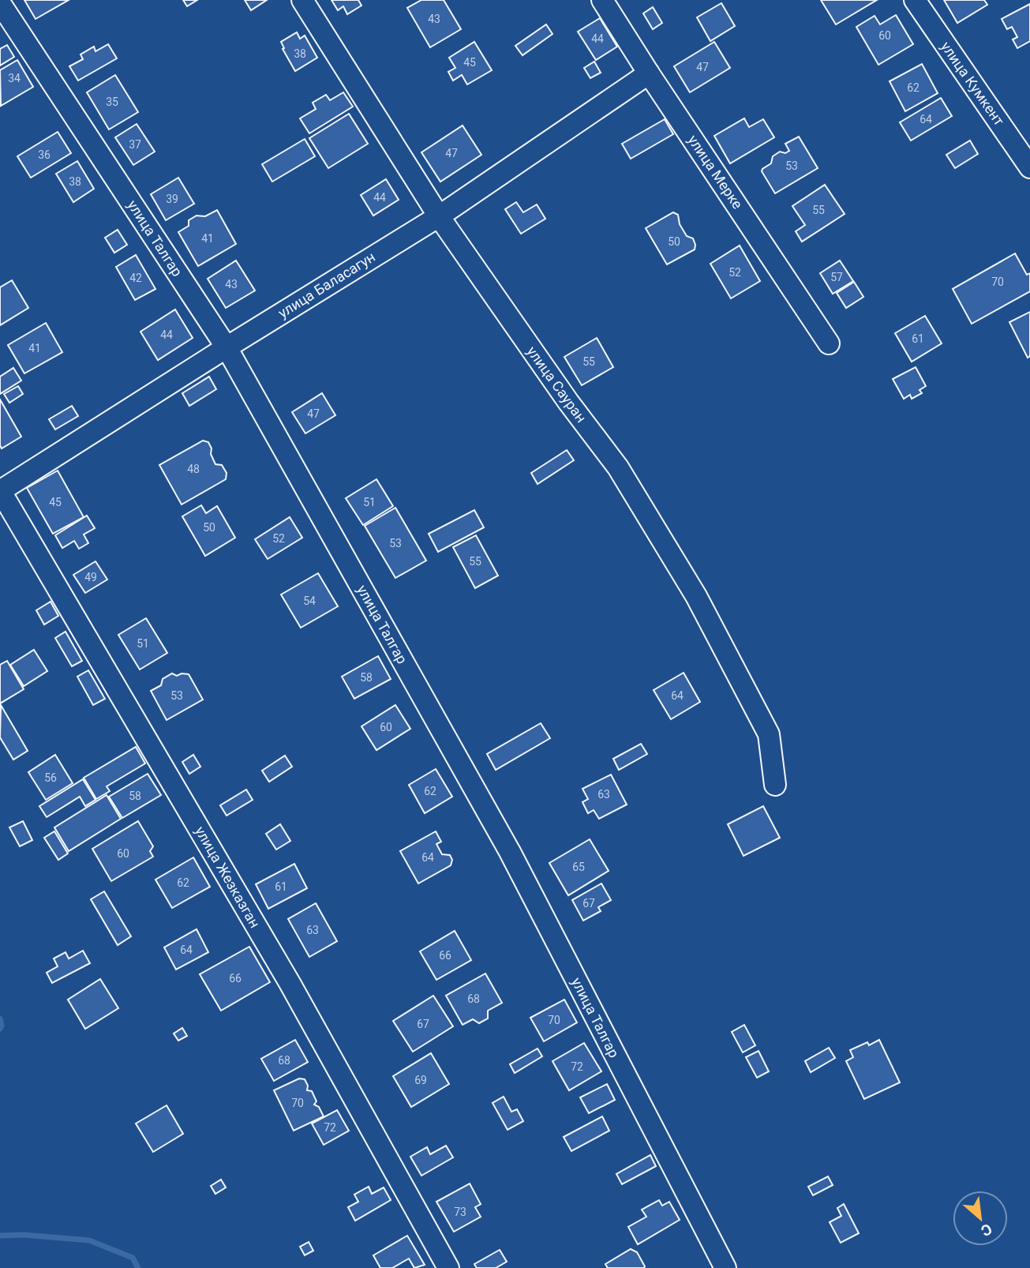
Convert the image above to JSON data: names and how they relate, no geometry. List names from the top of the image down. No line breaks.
{"streets":{"street":["улица Кумкент","улица Мерке","улица Талгар","улица Баласагун","улица Сауран","улица Жезказган"]},"crossings":[["улица Мерке","улица Баласагун"],["улица Талгар","улица Баласагун"],["улица Баласагун","улица Сауран"],["улица Баласагун","улица Жезказган"]],"house_numbers":["43","60","44","38","45","47","34","62","35","64","37","47","36","53","38","44","39","55","41","50","52","57","42","70","43","44","61","41","55","47","48","45","51","50","52","53","55","49","54","51","58","53","64","60","56","62","63","58","60","64","65","62","61","67","63","64","66","66","68","70","67","68","72","69","70","72","73"],"north":"bottom right"}
